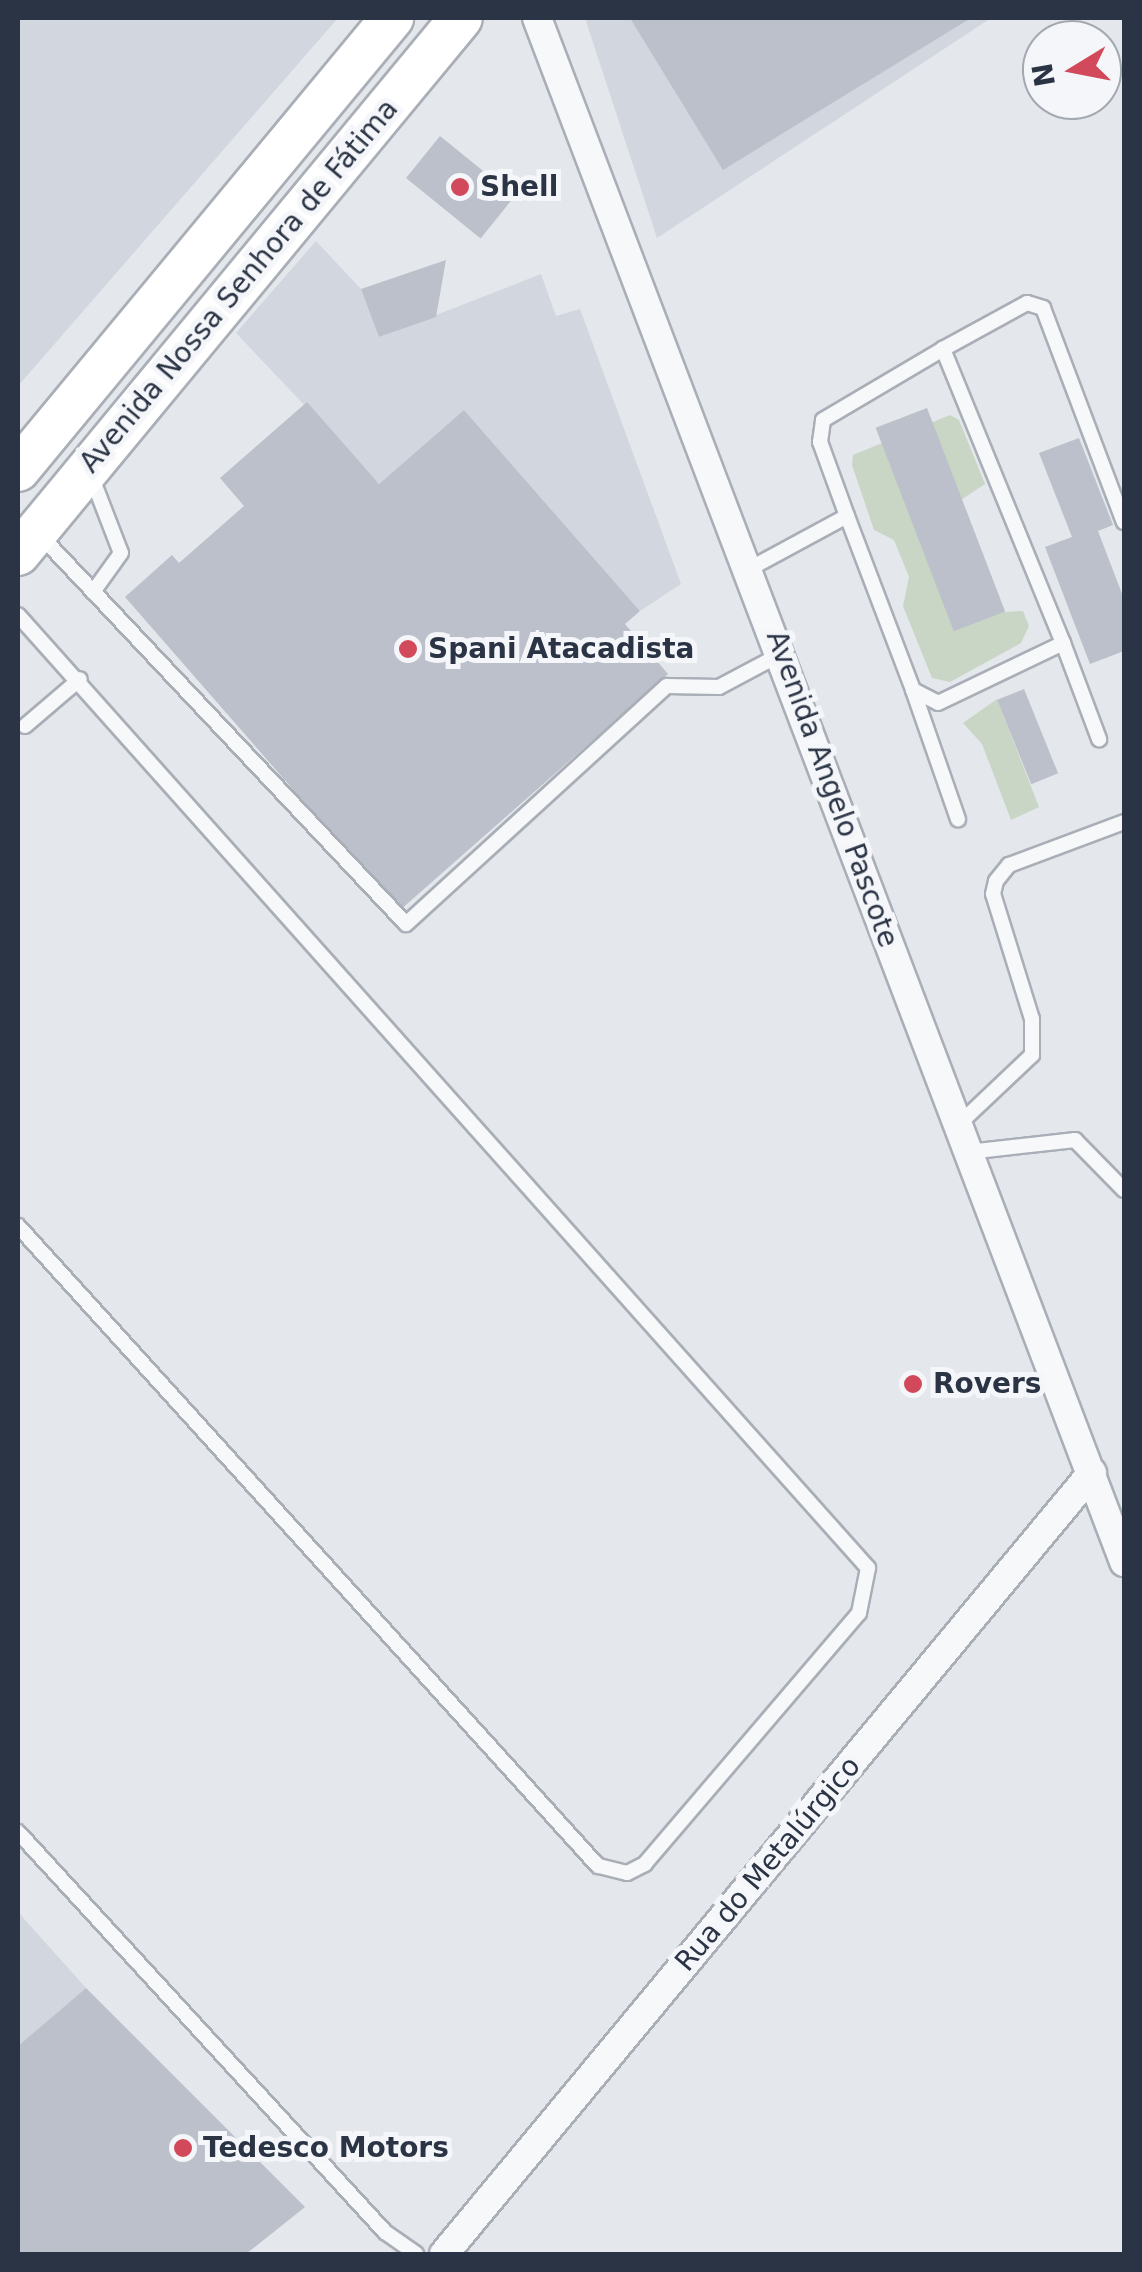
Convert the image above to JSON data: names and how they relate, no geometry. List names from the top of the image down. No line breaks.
{"streets":{"main road":["Avenida Nossa Senhora de Fátima"],"street":["Avenida Angelo Pascote","Rua do Metalúrgico"]},"crossings":[["Avenida Angelo Pascote","Rua do Metalúrgico"]],"places":["Shell","Spani Atacadista","Rovers","Tedesco Motors"],"north":"left"}
